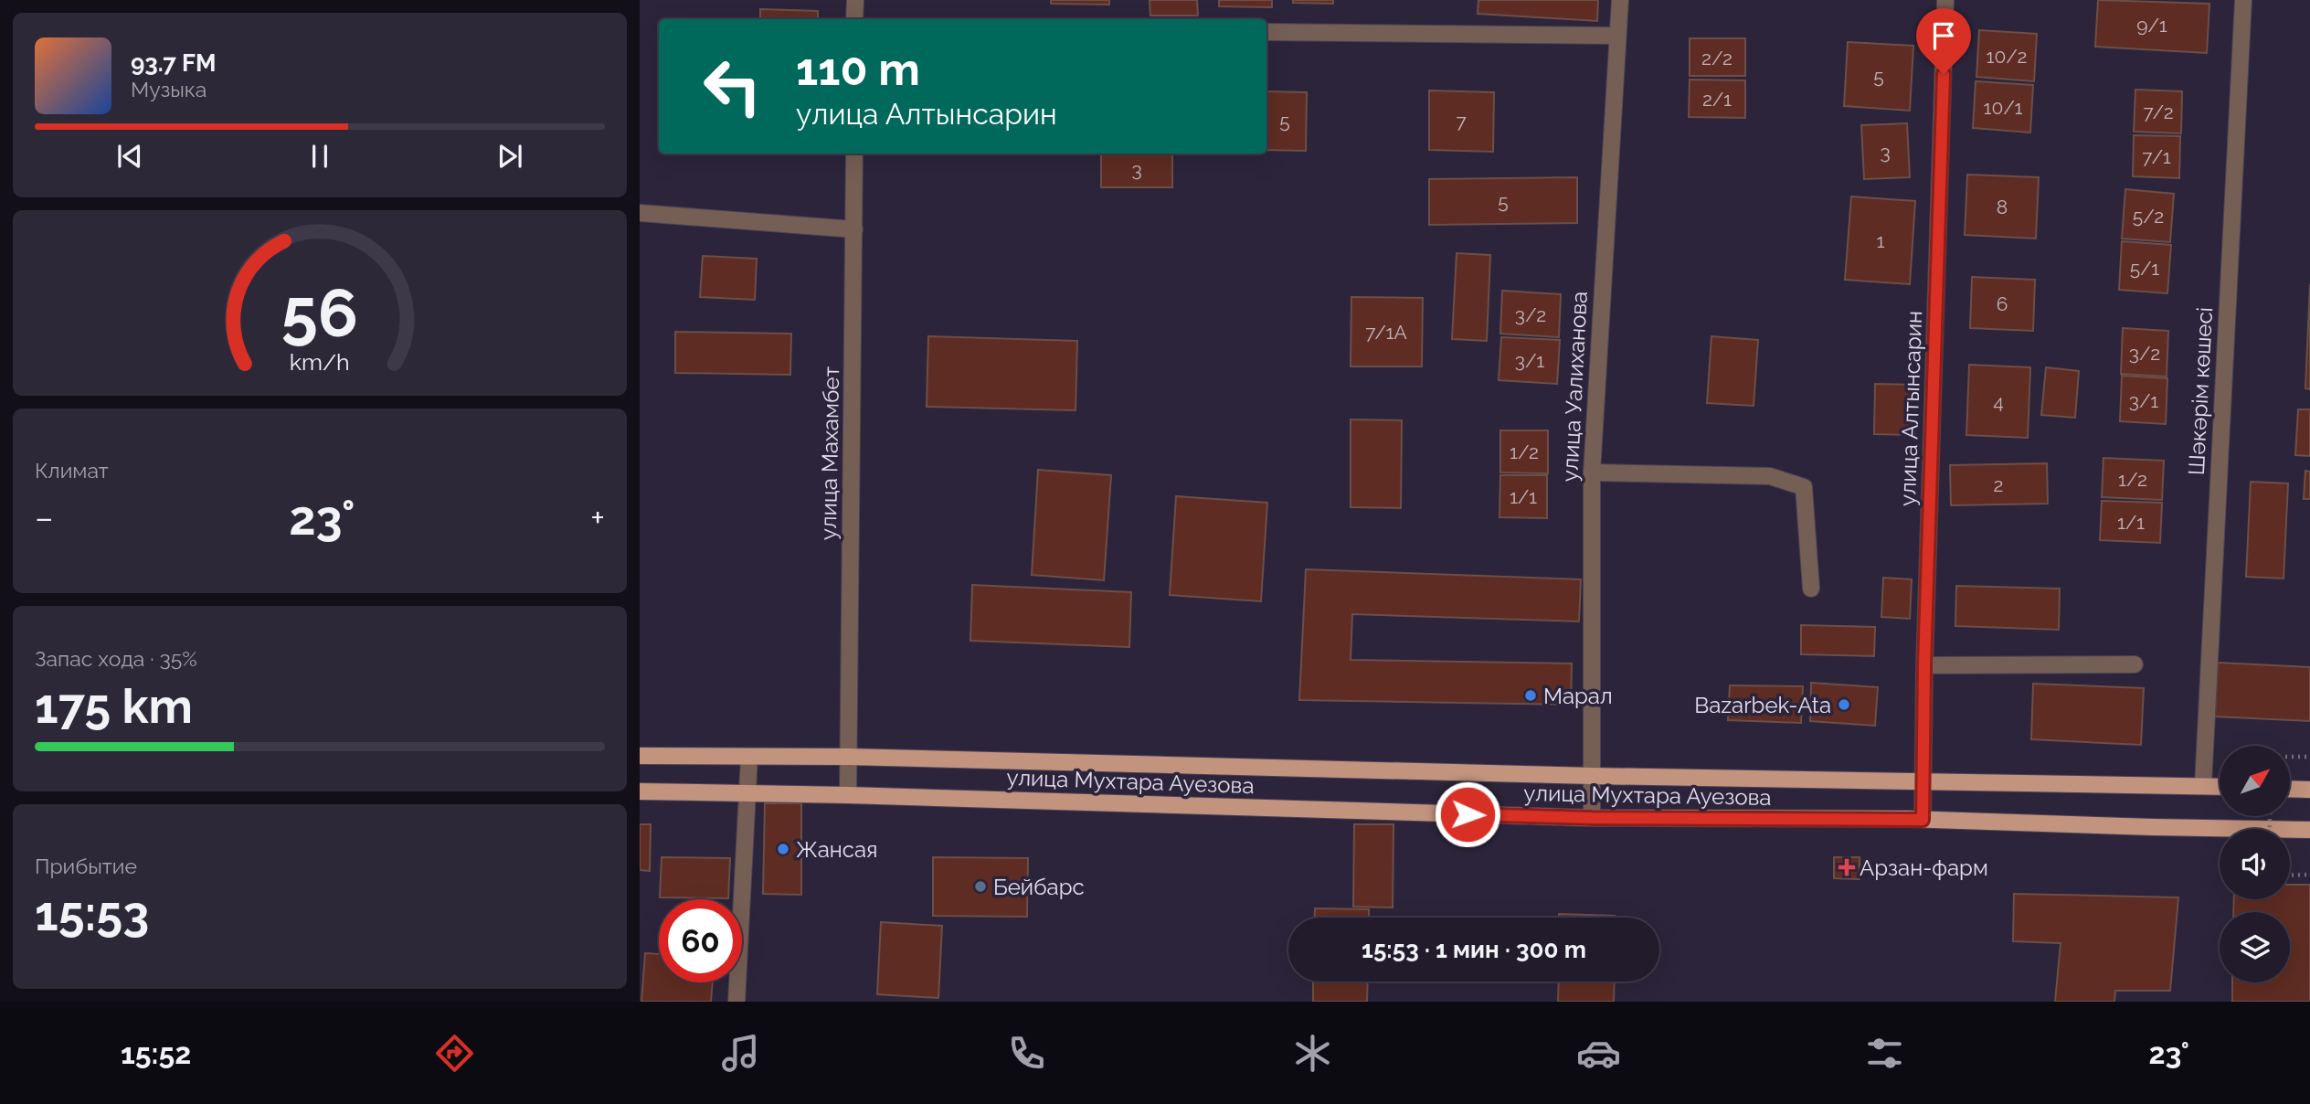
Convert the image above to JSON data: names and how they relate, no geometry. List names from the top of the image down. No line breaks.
{"streets":{"main road":["улица Мухтара Ауезова"],"street":["улица Уалиханова","Шәкәрім көшесі","улица Алтынсарин","улица Махамбет"]},"crossings":[["улица Уалиханова","улица Мухтара Ауезова"],["Шәкәрім көшесі","улица Мухтара Ауезова"],["улица Алтынсарин","улица Мухтара Ауезова"],["улица Махамбет","улица Мухтара Ауезова"]],"places":{"other":["Марал","Bazarbek-Ata","Жансая","Бейбарс"],"health":["Арзан-фарм"]},"house_numbers":["9/1","10/2","2/2","5","2/1","10/1","7/2","5","7","3","7/1","3","5","8","5/2","1","5/1","6","3/2","7/1А","3/2","3/1","3/1","4","1/2","1/2","2","1/1","1/1"],"north":"top right","page":{"turn":["110 m","улица Алтынсарин"],"song":["93.7 FM","Музыка"],"tile":["Климат",["Запас хода · 35%","175 km"],["Прибытие","15:53"]],"heat":["−","23°","+"],"limit":"60","trip":"15:53 · 1 мин · 300 m","tabs":["15:52","23°"],"gauge":["56","km/h"]}}
